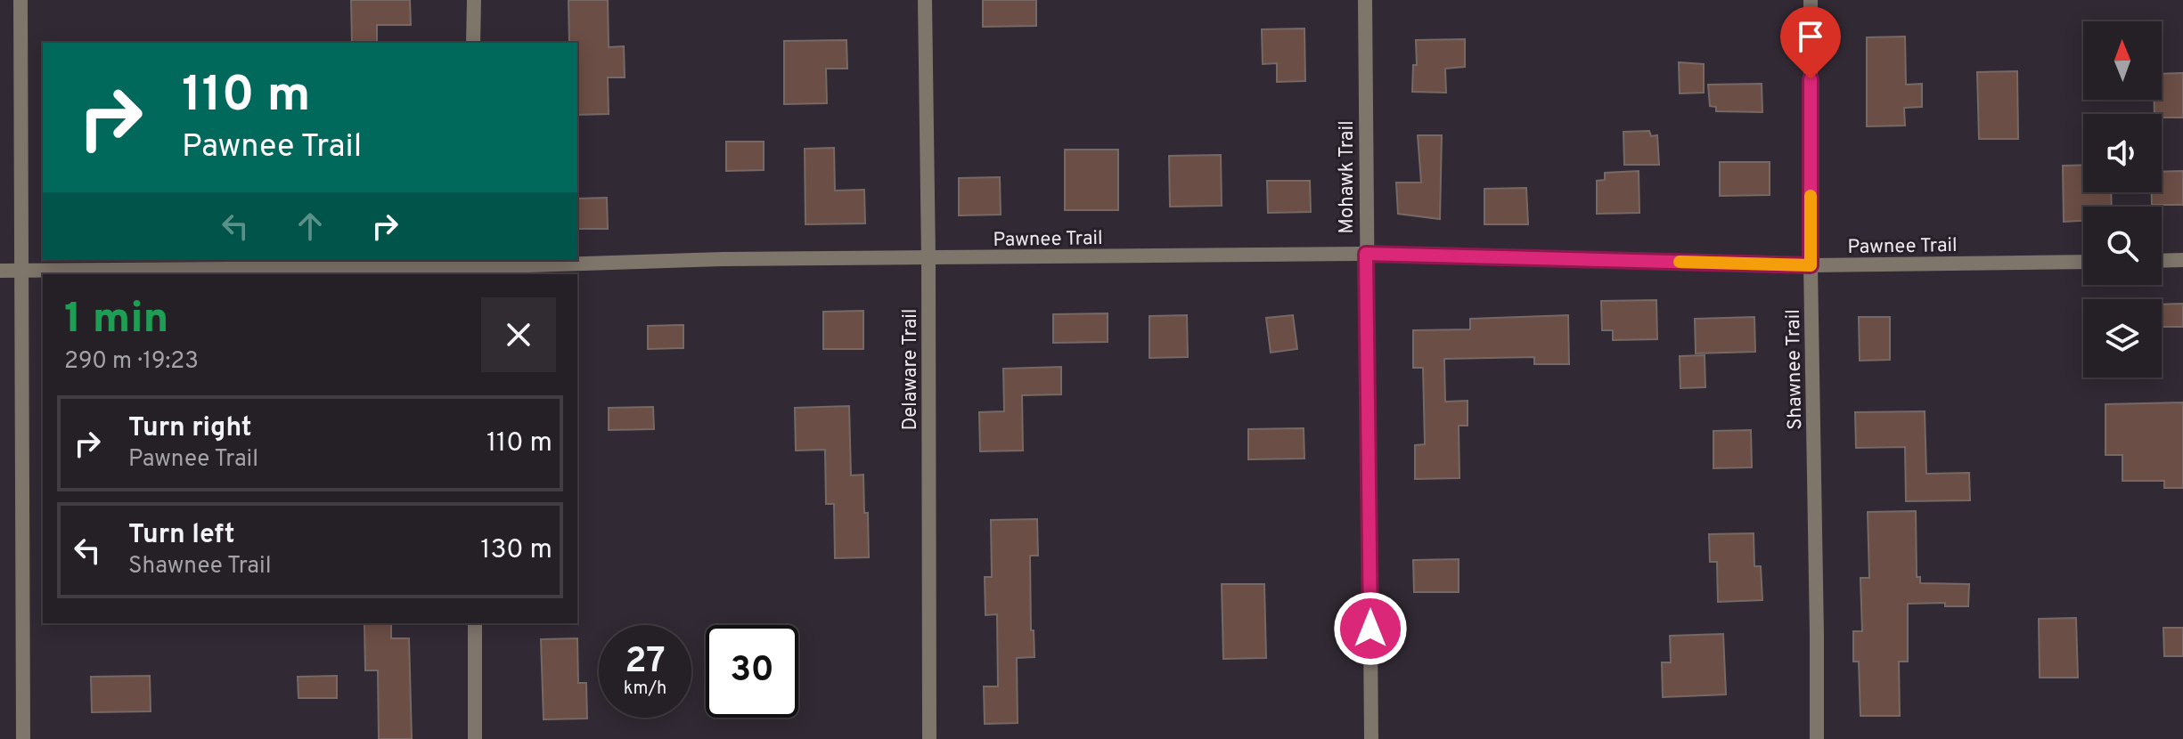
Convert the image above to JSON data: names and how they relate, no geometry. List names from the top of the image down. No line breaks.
{"streets":{"street":["Mohawk Trail","Pawnee Trail","Delaware Trail","Shawnee Trail"]},"crossings":[["Mohawk Trail","Pawnee Trail"],["Pawnee Trail","Delaware Trail"],["Pawnee Trail","Shawnee Trail"]],"north":"top","page":{"turn":["110 m","Pawnee Trail"],"heading":["1 min","290 m · 19:23"],"list":[{"name":"Turn right","note":"Pawnee Trail","value":"110 m"},{"name":"Turn left","note":"Shawnee Trail","value":"130 m"}],"speed":"27 km/h","limit":"30"}}
